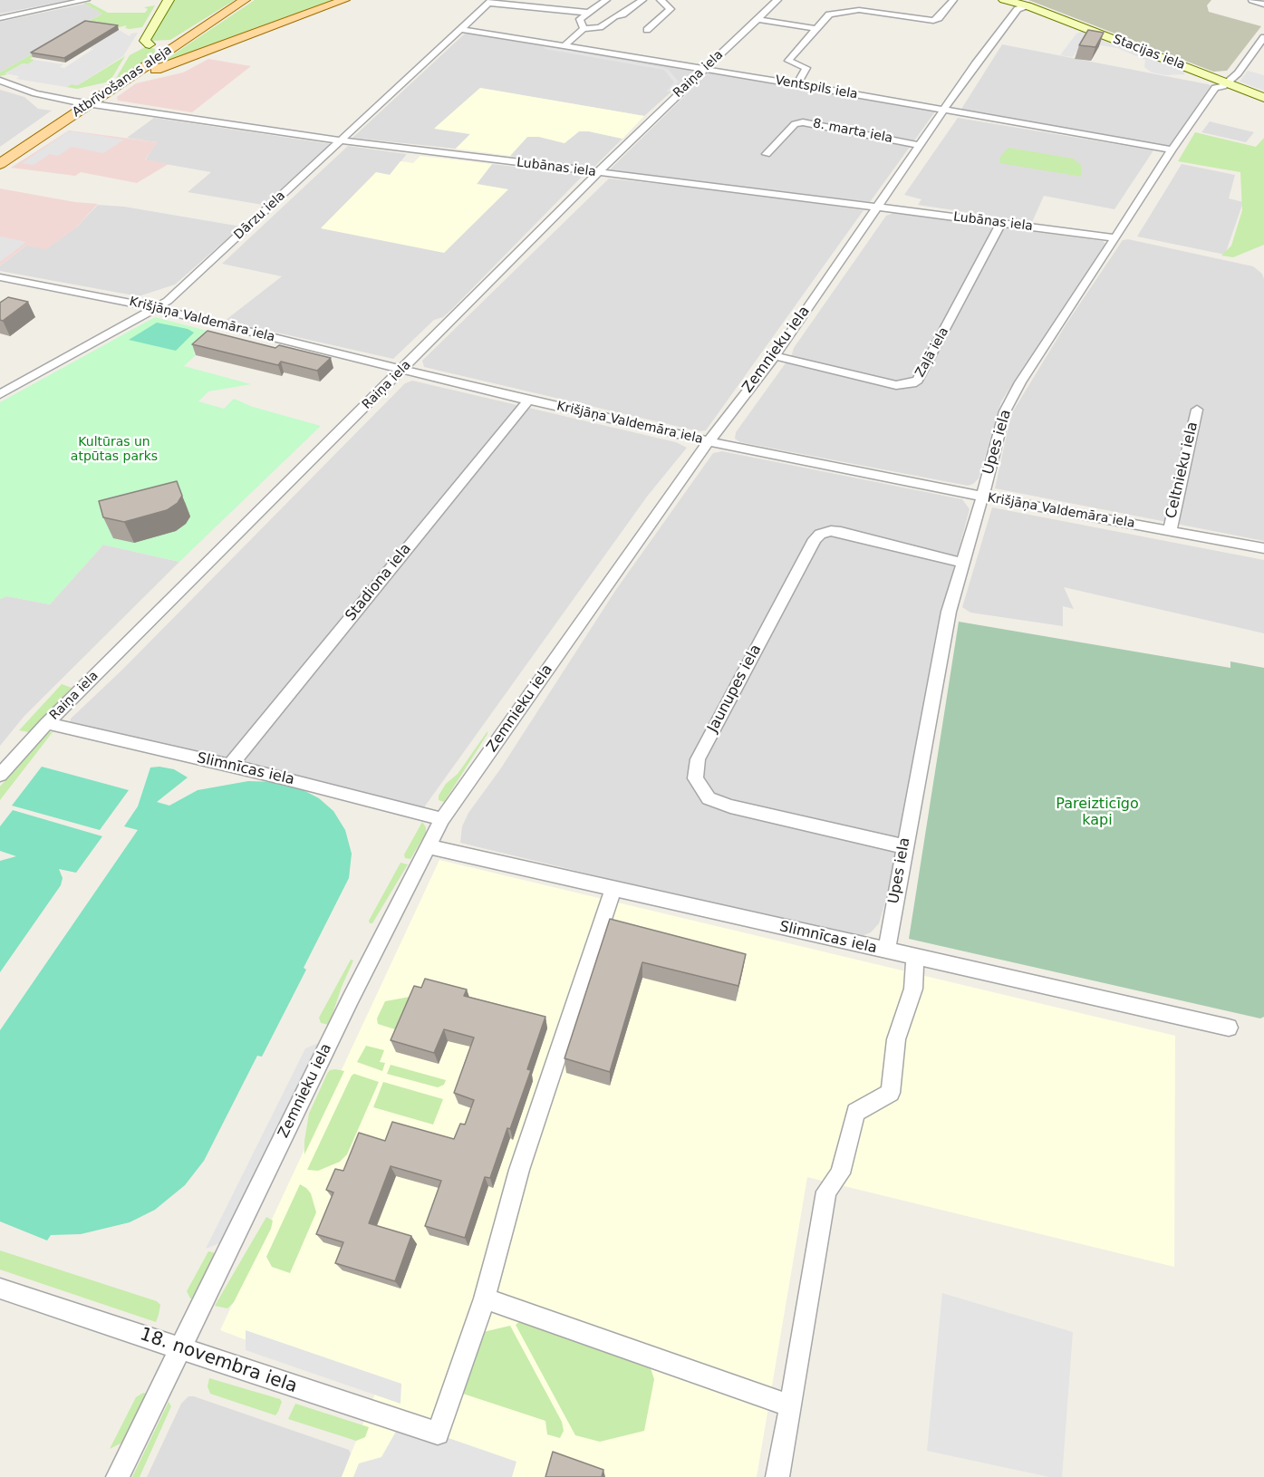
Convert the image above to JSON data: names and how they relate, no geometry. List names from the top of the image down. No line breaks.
{"streets":{"main road":["Stacijas iela","Atbrīvošanas aleja"],"street":["Raiņa iela","Ventspils iela","8. marta iela","Lubānas iela","Dārzu iela","Krišjāņa Valdemāra iela","Zemnieku iela","Zaļā iela","Upes iela","Celtnieku iela","Stadiona iela","Jaunupes iela","Slimnīcas iela","18. novembra iela"]},"crossings":[["Stacijas iela","Zemnieku iela"],["Stacijas iela","Upes iela"],["Raiņa iela","Ventspils iela"],["Raiņa iela","Lubānas iela"],["Raiņa iela","Krišjāņa Valdemāra iela"],["Raiņa iela","Slimnīcas iela"],["Atbrīvošanas aleja","Lubānas iela"],["Ventspils iela","Dārzu iela"],["Ventspils iela","Zemnieku iela"],["Ventspils iela","Upes iela"],["8. marta iela","Zemnieku iela"],["Lubānas iela","Dārzu iela"],["Lubānas iela","Zemnieku iela"],["Lubānas iela","Zaļā iela"],["Lubānas iela","Upes iela"],["Dārzu iela","Krišjāņa Valdemāra iela"],["Krišjāņa Valdemāra iela","Zemnieku iela"],["Krišjāņa Valdemāra iela","Upes iela"],["Krišjāņa Valdemāra iela","Celtnieku iela"],["Krišjāņa Valdemāra iela","Stadiona iela"],["Zemnieku iela","Zaļā iela"],["Zemnieku iela","Slimnīcas iela"],["Zemnieku iela","18. novembra iela"],["Upes iela","Jaunupes iela"],["Upes iela","Slimnīcas iela"],["Stadiona iela","Slimnīcas iela"]],"parks":["Kultūras un atpūtas parks","Pareizticīgo kapi"]}
